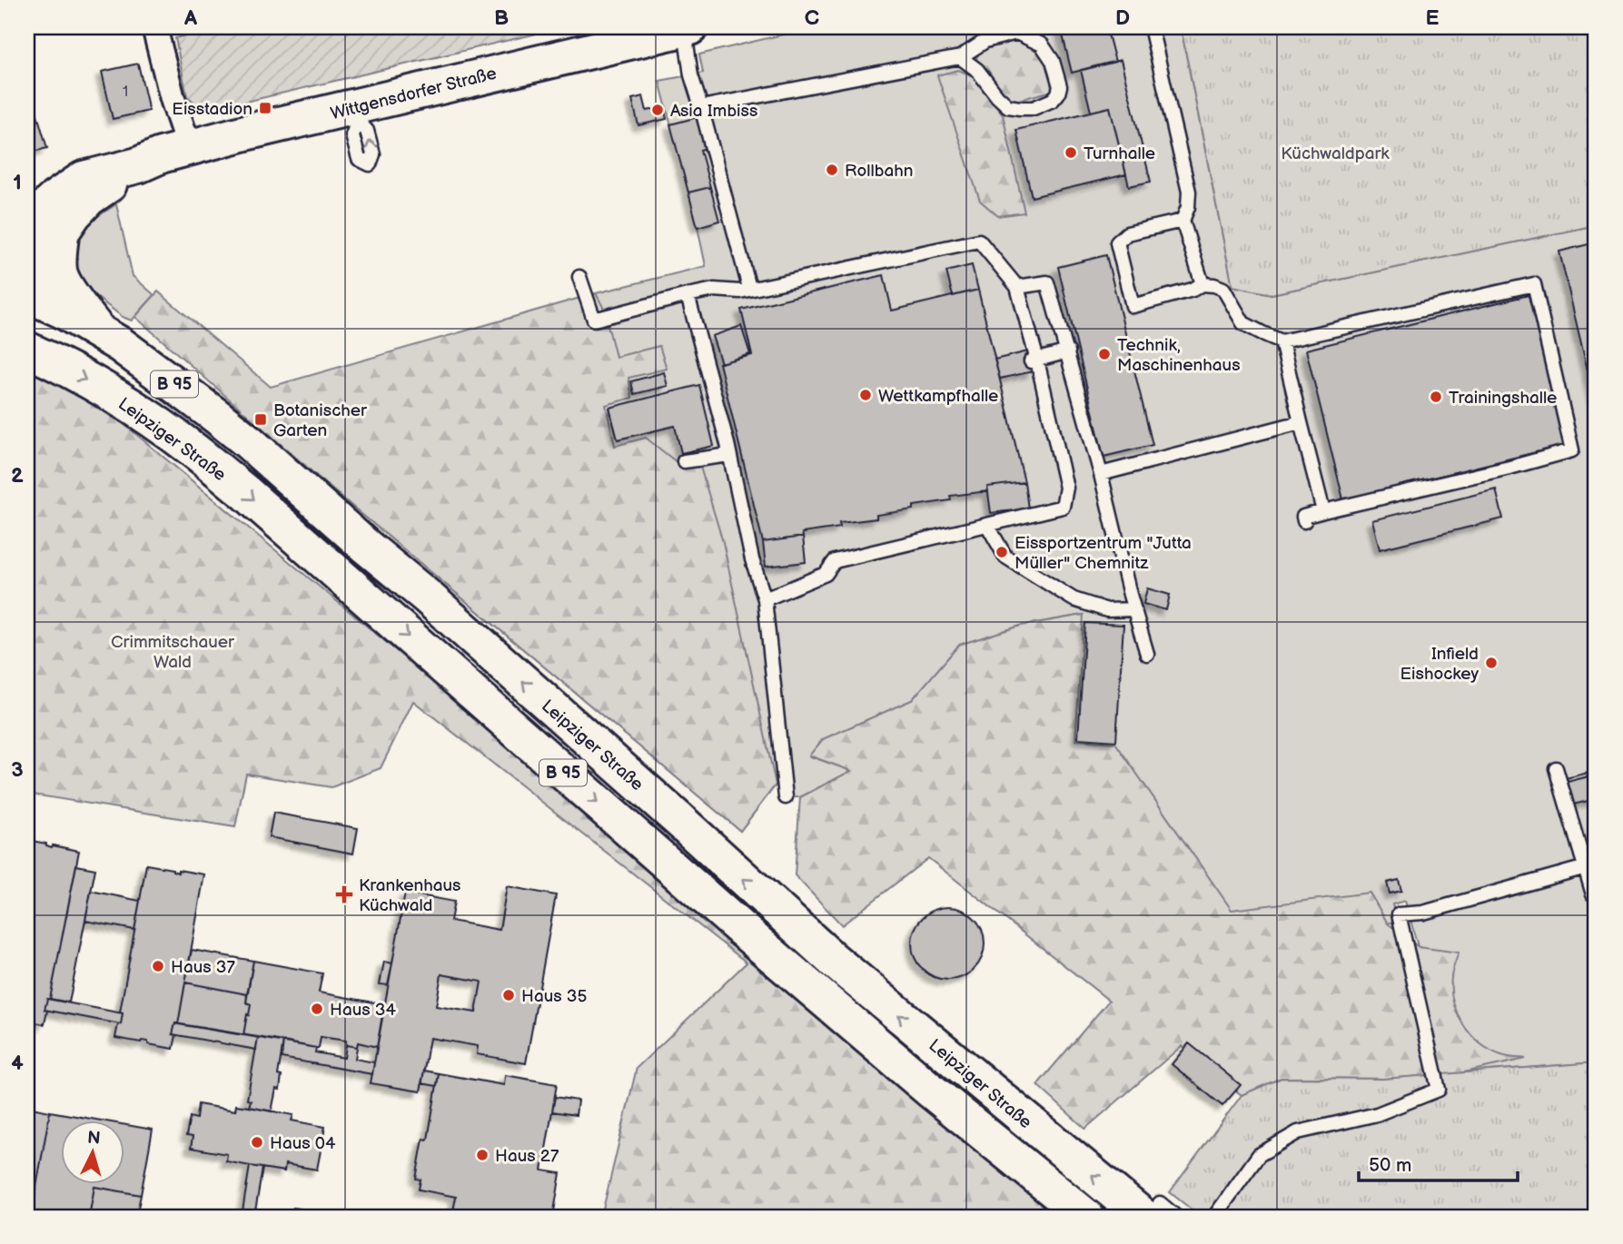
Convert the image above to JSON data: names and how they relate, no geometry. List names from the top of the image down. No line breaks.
{"streets":{"main road":["Wittgensdorfer Straße","B 95","Leipziger Straße"]},"parks":["Küchwaldpark","Crimmitschauer Wald"],"places":{"transit":["Eisstadion","Botanischer Garten"],"other":["Asia Imbiss","Turnhalle","Rollbahn","Technik, Maschinenhaus","Wettkampfhalle","Trainingshalle","Eissportzentrum \"Jutta Müller\" Chemnitz","Infield Eishockey","Haus 37","Haus 35","Haus 34","Haus 04","Haus 27"],"health":["Krankenhaus Küchwald"]},"house_numbers":["1"],"scale_bar":"50 m","north":"top","grid":{"columns":["A","B","C","D","E"],"rows":["1","2","3","4"]}}
